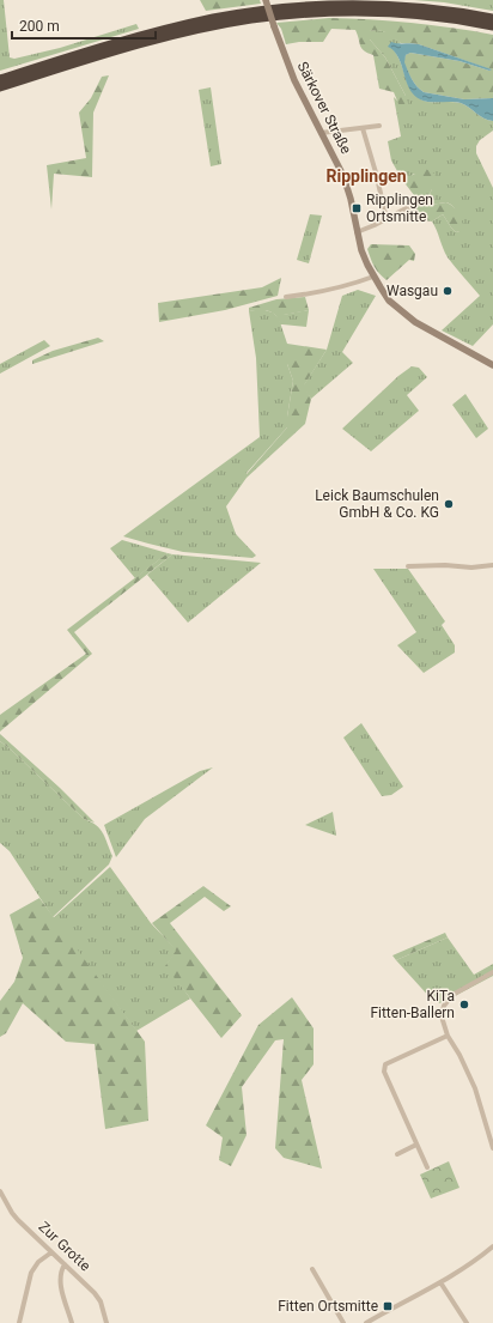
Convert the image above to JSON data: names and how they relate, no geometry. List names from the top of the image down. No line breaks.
{"streets":{"main road":["Särkover Straße"],"street":["Zur Grotte"]},"districts":["Ripplingen"],"places":{"transit":["Ripplingen Ortsmitte","Fitten Ortsmitte"],"other":["Wasgau","Leick Baumschulen GmbH & Co. KG","KiTa Fitten-Ballern"]},"scale_bar":"200 m"}
